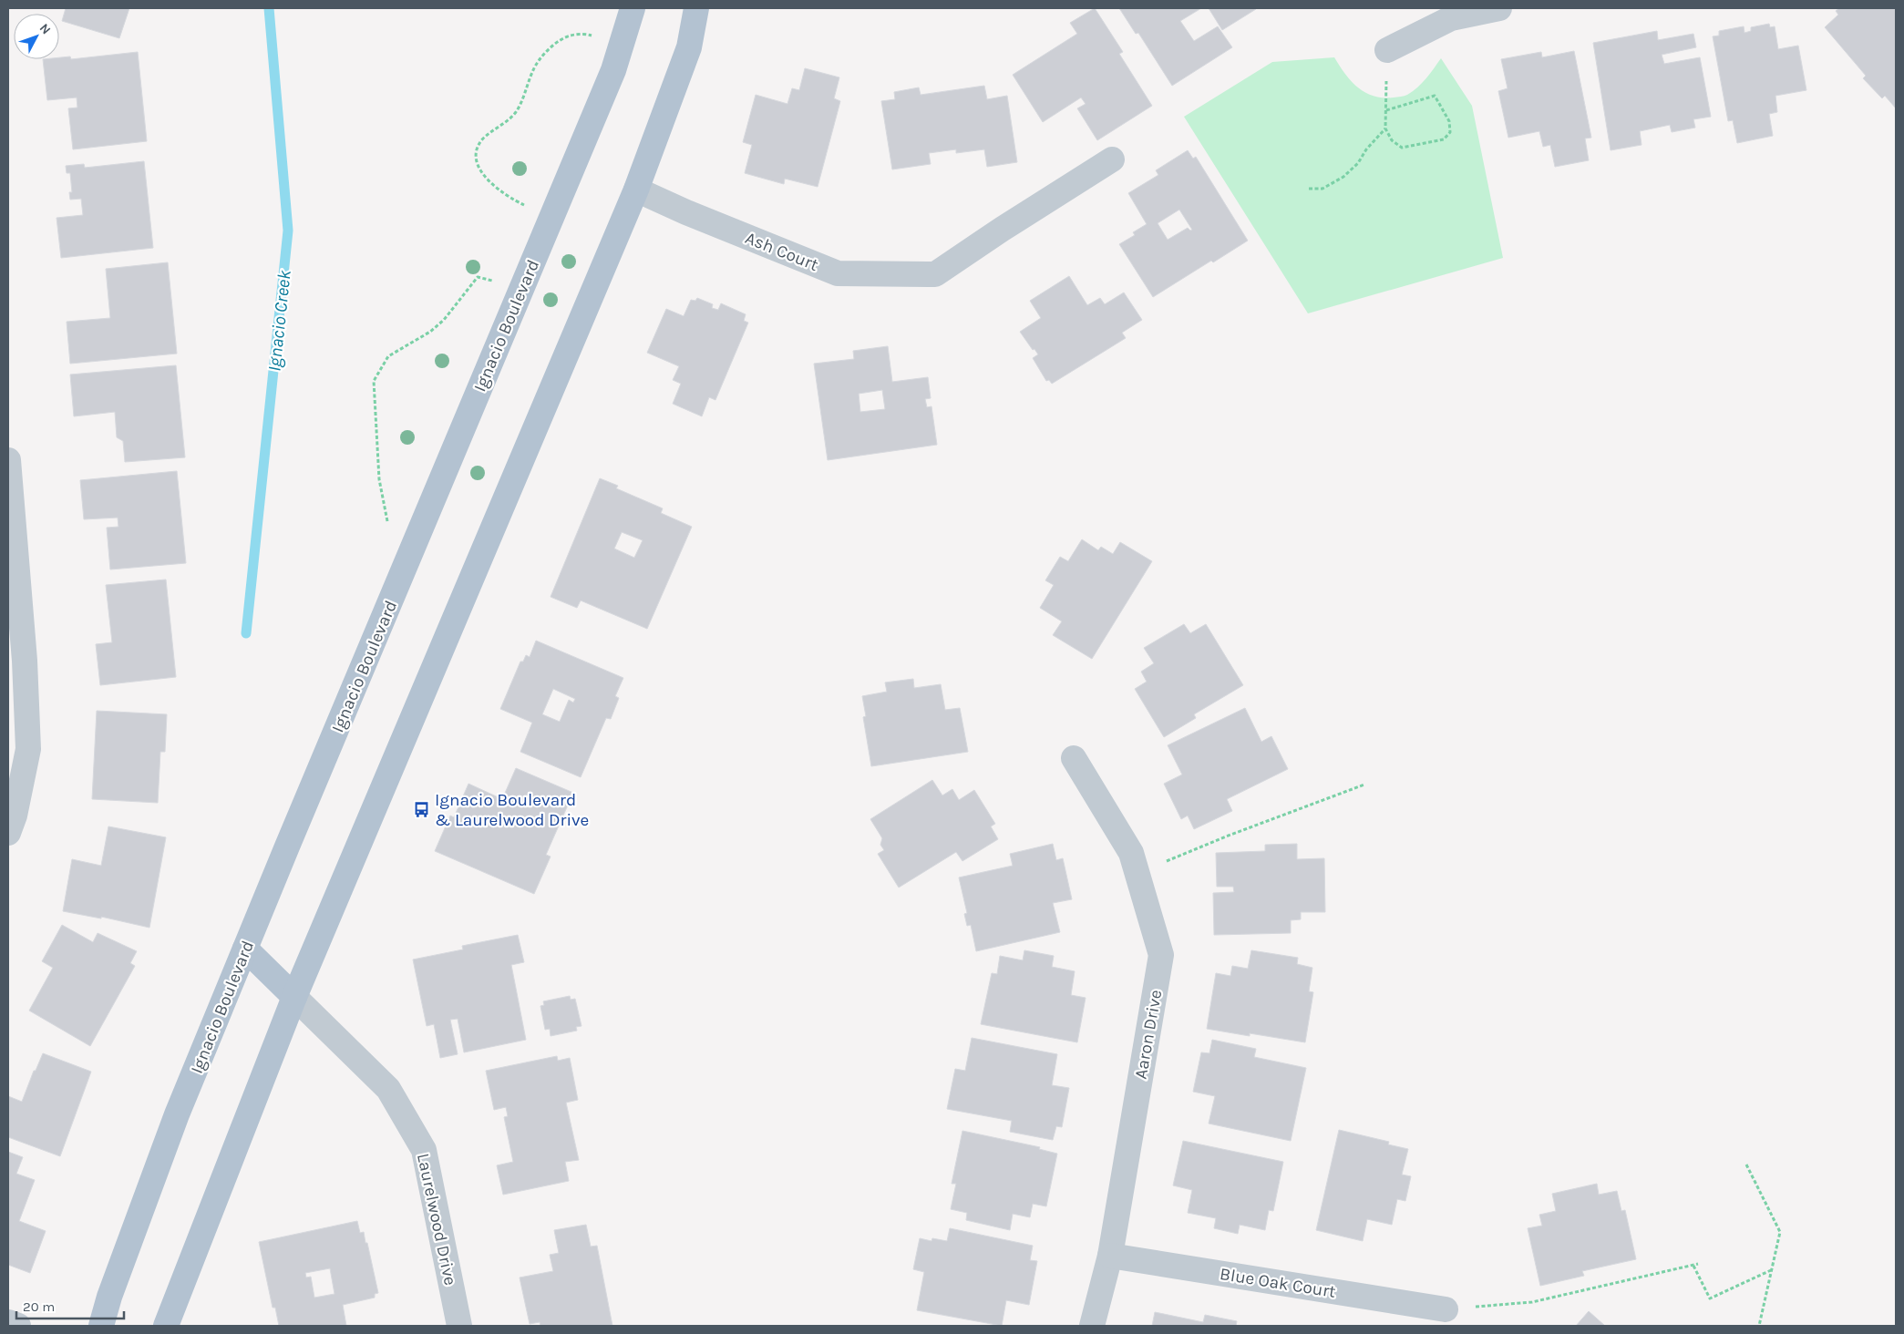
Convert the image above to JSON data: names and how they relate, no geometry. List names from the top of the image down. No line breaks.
{"streets":{"main road":["Ignacio Boulevard"],"street":["Ash Court","Aaron Drive","Laurelwood Drive","Blue Oak Court"]},"crossings":[["Aaron Drive","Blue Oak Court"]],"water":["Ignacio Creek"],"places":{"bus stop":["Ignacio Boulevard & Laurelwood Drive"]},"scale_bar":"20 m","north":"top right"}
